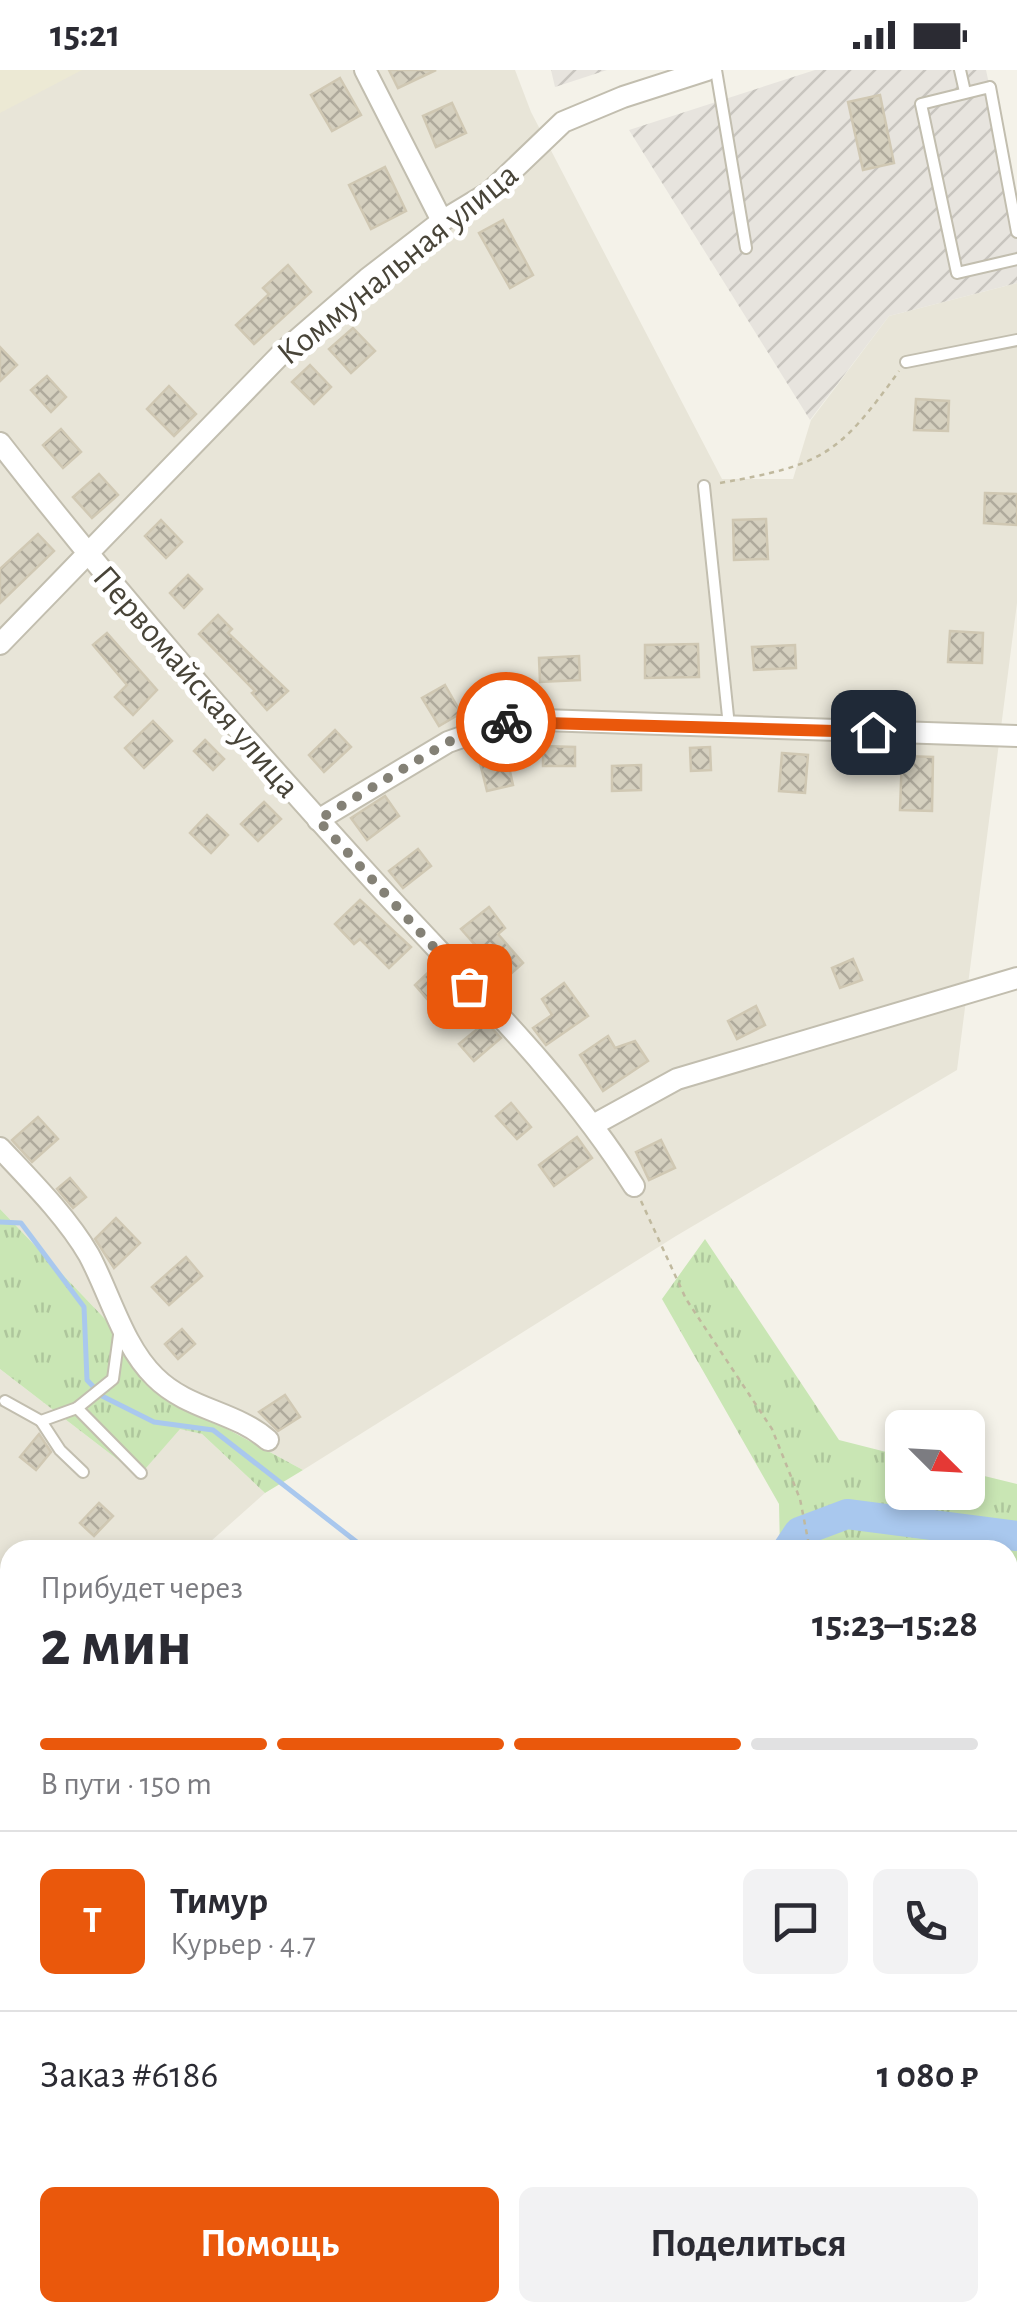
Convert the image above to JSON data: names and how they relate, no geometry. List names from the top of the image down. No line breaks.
{"streets":{"street":["Коммунальная улица","Первомайская улица"]},"crossings":[["Коммунальная улица","Первомайская улица"]],"north":"bottom right","page":{"status":"15:21","heading":["2 мин","Прибудет через","15:23–15:28"],"panel":["Тимур","Курьер · 4.7","Заказ #6186","1 080 ₽"],"bar":"В пути · 150 m","round":"Т","buttons":["Помощь","Поделиться"]}}
